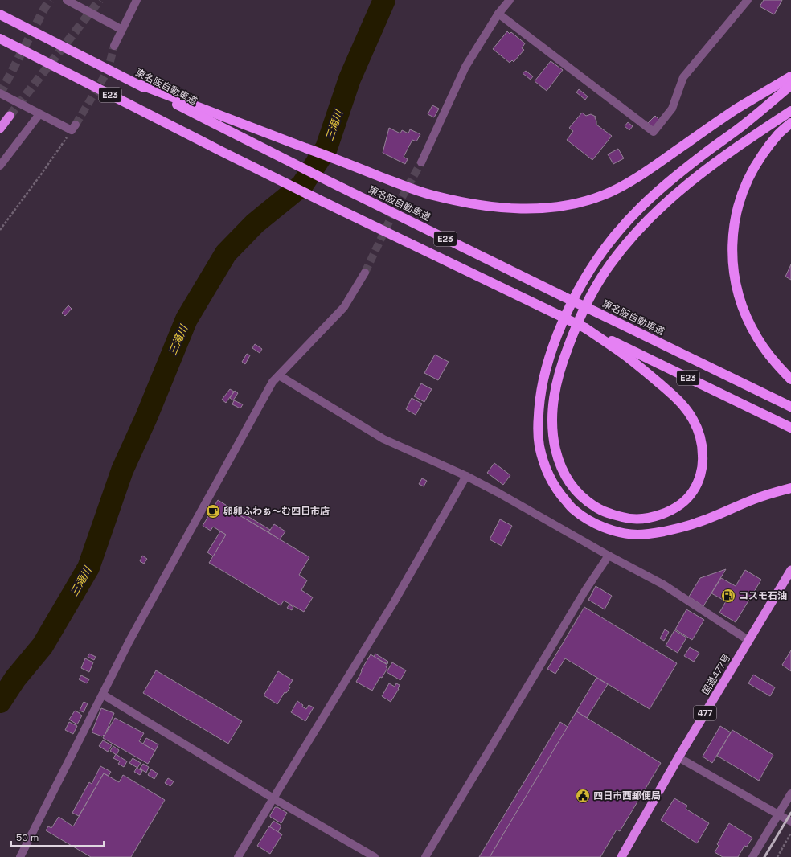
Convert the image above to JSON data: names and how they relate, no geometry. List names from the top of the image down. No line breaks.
{"streets":{"highway":["東名阪自動車道","E23","国道477号","477"]},"water":["三滝川"],"places":{"cafe":["卵卵ふわぁ～む四日市店"],"fuel station":["コスモ石油"],"public building":["四日市西郵便局"]},"scale_bar":"50 m"}
